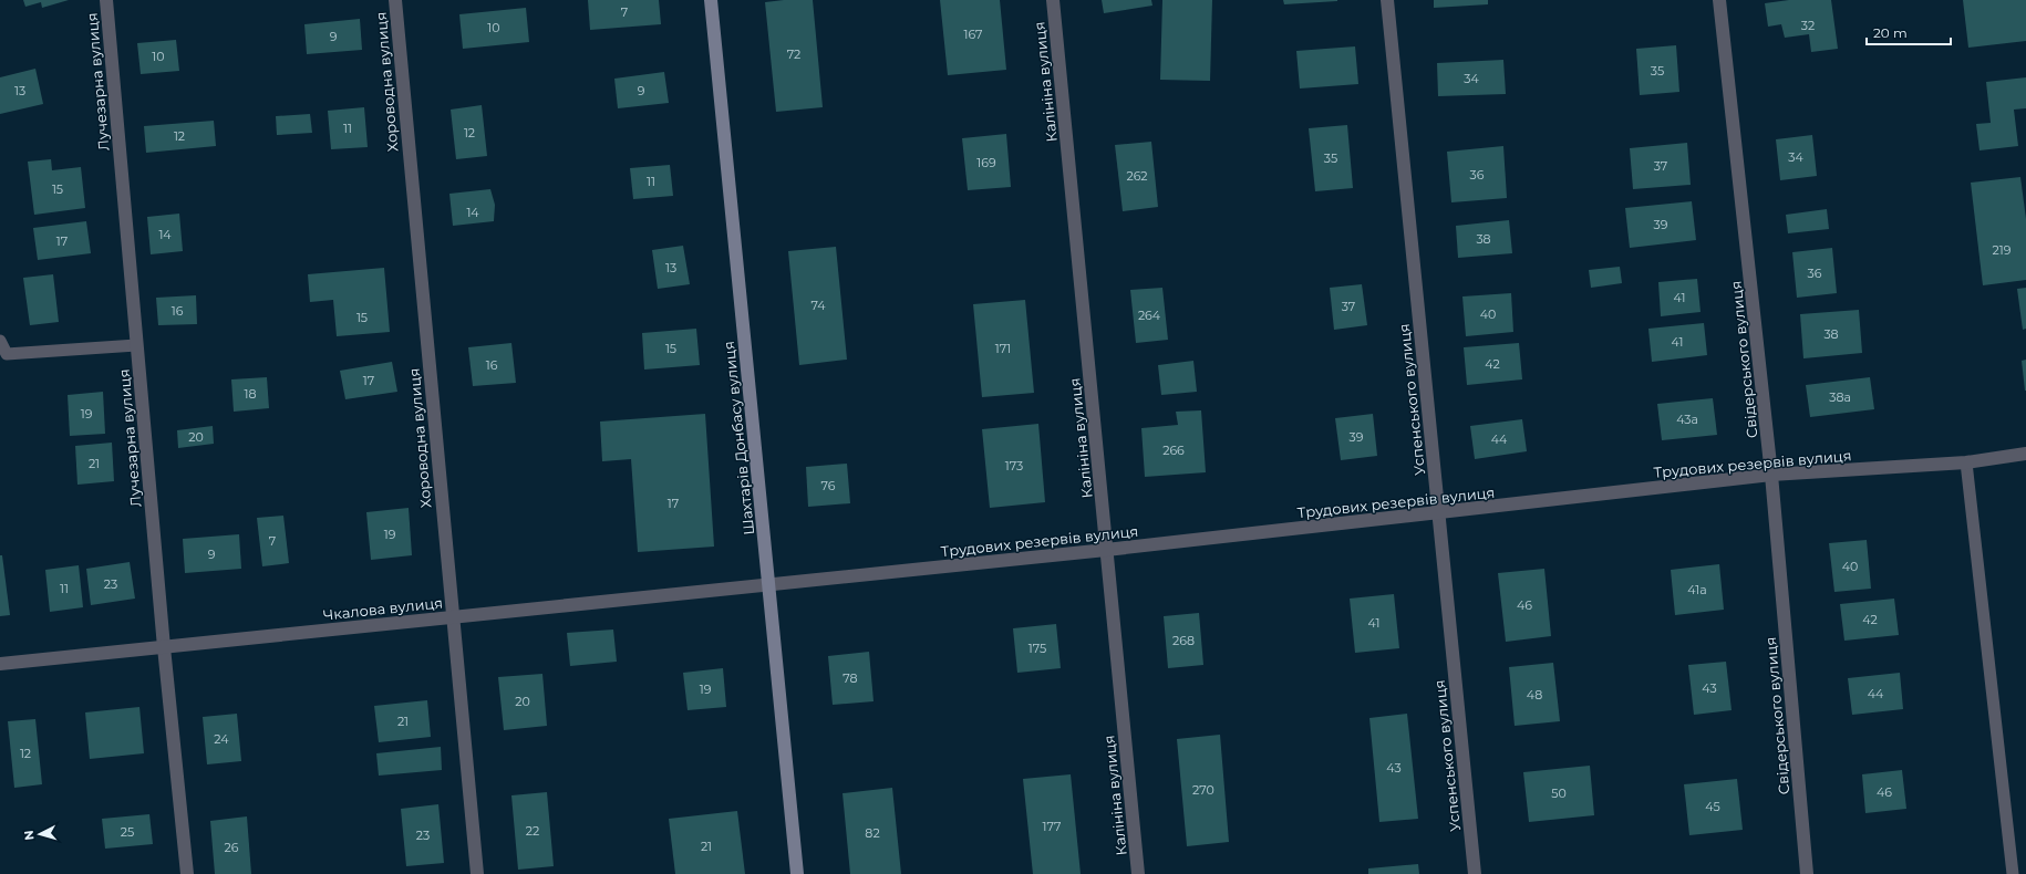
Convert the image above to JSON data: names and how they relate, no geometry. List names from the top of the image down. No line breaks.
{"streets":{"street":["Лучезарна вулиця","Хороводна вулиця","Калініна вулиця","Свідерського вулиця","Успенського вулиця","Шахтарів Донбасу вулиця","Трудових резервів вулиця","Чкалова вулиця"]},"crossings":[["Лучезарна вулиця","Чкалова вулиця"],["Хороводна вулиця","Чкалова вулиця"],["Калініна вулиця","Трудових резервів вулиця"],["Свідерського вулиця","Трудових резервів вулиця"],["Успенського вулиця","Трудових резервів вулиця"],["Шахтарів Донбасу вулиця","Трудових резервів вулиця"],["Шахтарів Донбасу вулиця","Чкалова вулиця"],["Трудових резервів вулиця","Чкалова вулиця"]],"house_numbers":["7","32","10","167","9","72","10","35","34","13","9","11","12","12","34","35","169","37","36","262","11","15","14","39","14","38","17","219","13","36","41","74","37","16","40","264","15","38","41","15","171","42","16","17","18","38а","19","43а","20","39","44","266","21","173","76","17","19","7","9","40","23","11","41а","46","42","41","268","175","78","43","19","44","48","20","21","24","12","43","270","46","50","45","177","22","25","82","23","21","26"],"scale_bar":"20 m","north":"left"}
